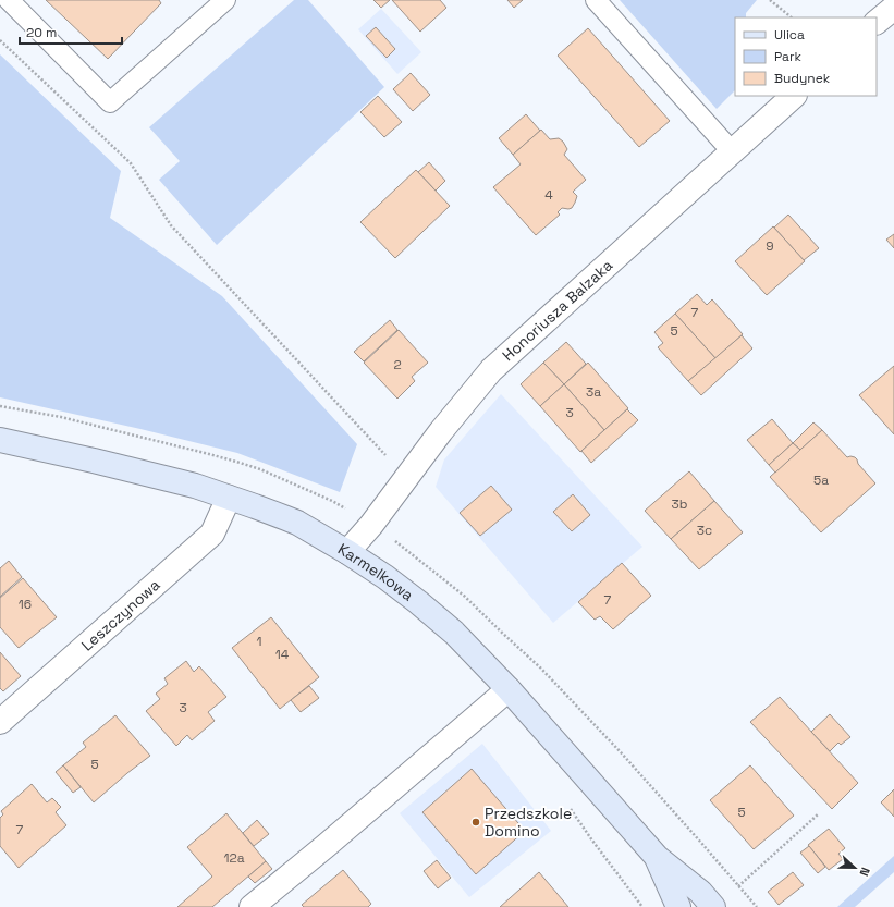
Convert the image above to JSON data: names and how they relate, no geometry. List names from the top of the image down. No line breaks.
{"streets":{"street":["Honoriusza Balzaka","Karmelkowa","Leszczynowa"]},"crossings":[["Honoriusza Balzaka","Karmelkowa"],["Karmelkowa","Leszczynowa"]],"places":["Przedszkole Domino"],"house_numbers":["4","9","7","5","2","3a","3","5a","3b","3c","7","16","1","14","3","5","5","7","12a"],"legend":["Ulica","Park","Budynek"],"scale_bar":"20 m","north":"right"}
